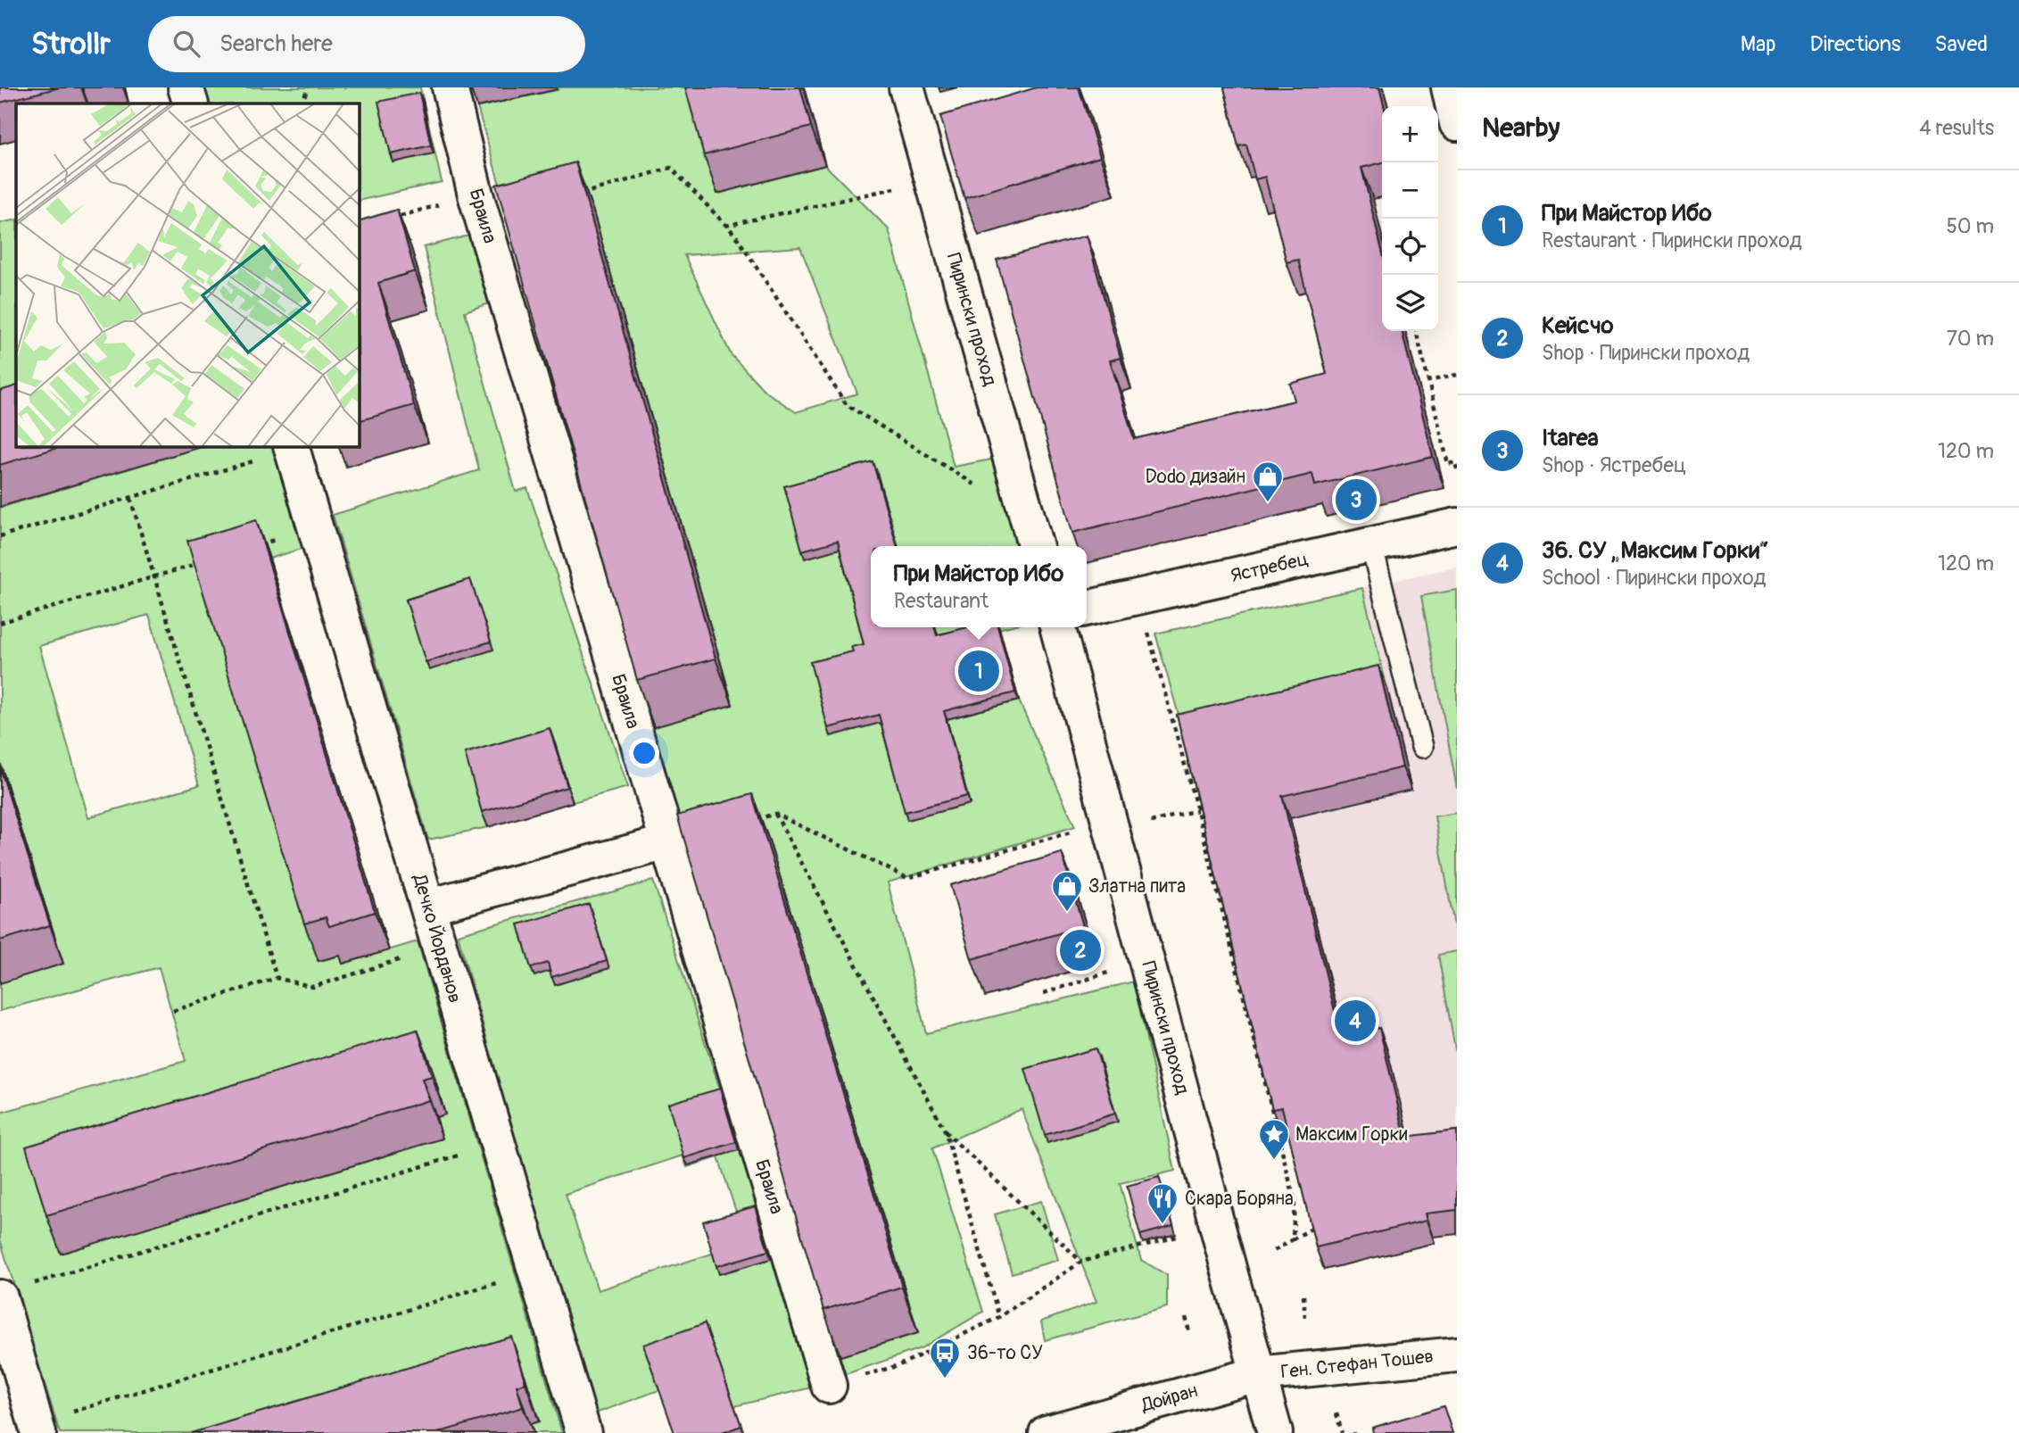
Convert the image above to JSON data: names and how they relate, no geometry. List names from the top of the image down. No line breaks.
{"streets":{"street":["Браила","Пирински проход","Ястребец","Дечко Йорданов","Ген. Стефан Тошев","Дойран"]},"crossings":[["Пирински проход","Ген. Стефан Тошев"],["Пирински проход","Дойран"],["Ген. Стефан Тошев","Дойран"]],"places":{"shop":["Dodo дизайн","Златна пита"],"place":["Максим Горки"],"restaurant":["Скара Боряна"],"bus stop":["36-то СУ"]},"page":{"header":"Strollr","search":"Search here","nav":["Map","Directions","Saved"],"heading":["Nearby","4 results"],"map_buttons":["+","−"],"list":[{"mark":"1","name":"При Майстор Ибо","note":"Restaurant · Пирински проход","value":"50 m"},{"mark":"2","name":"Кейсчо","note":"Shop · Пирински проход","value":"70 m"},{"mark":"3","name":"Itarea","note":"Shop · Ястребец","value":"120 m"},{"mark":"4","name":"36. СУ „Максим Горки“","note":"School · Пирински проход","value":"120 m"}],"pins":["3","1","2","4"],"popup":["При Майстор Ибо","Restaurant"]}}
